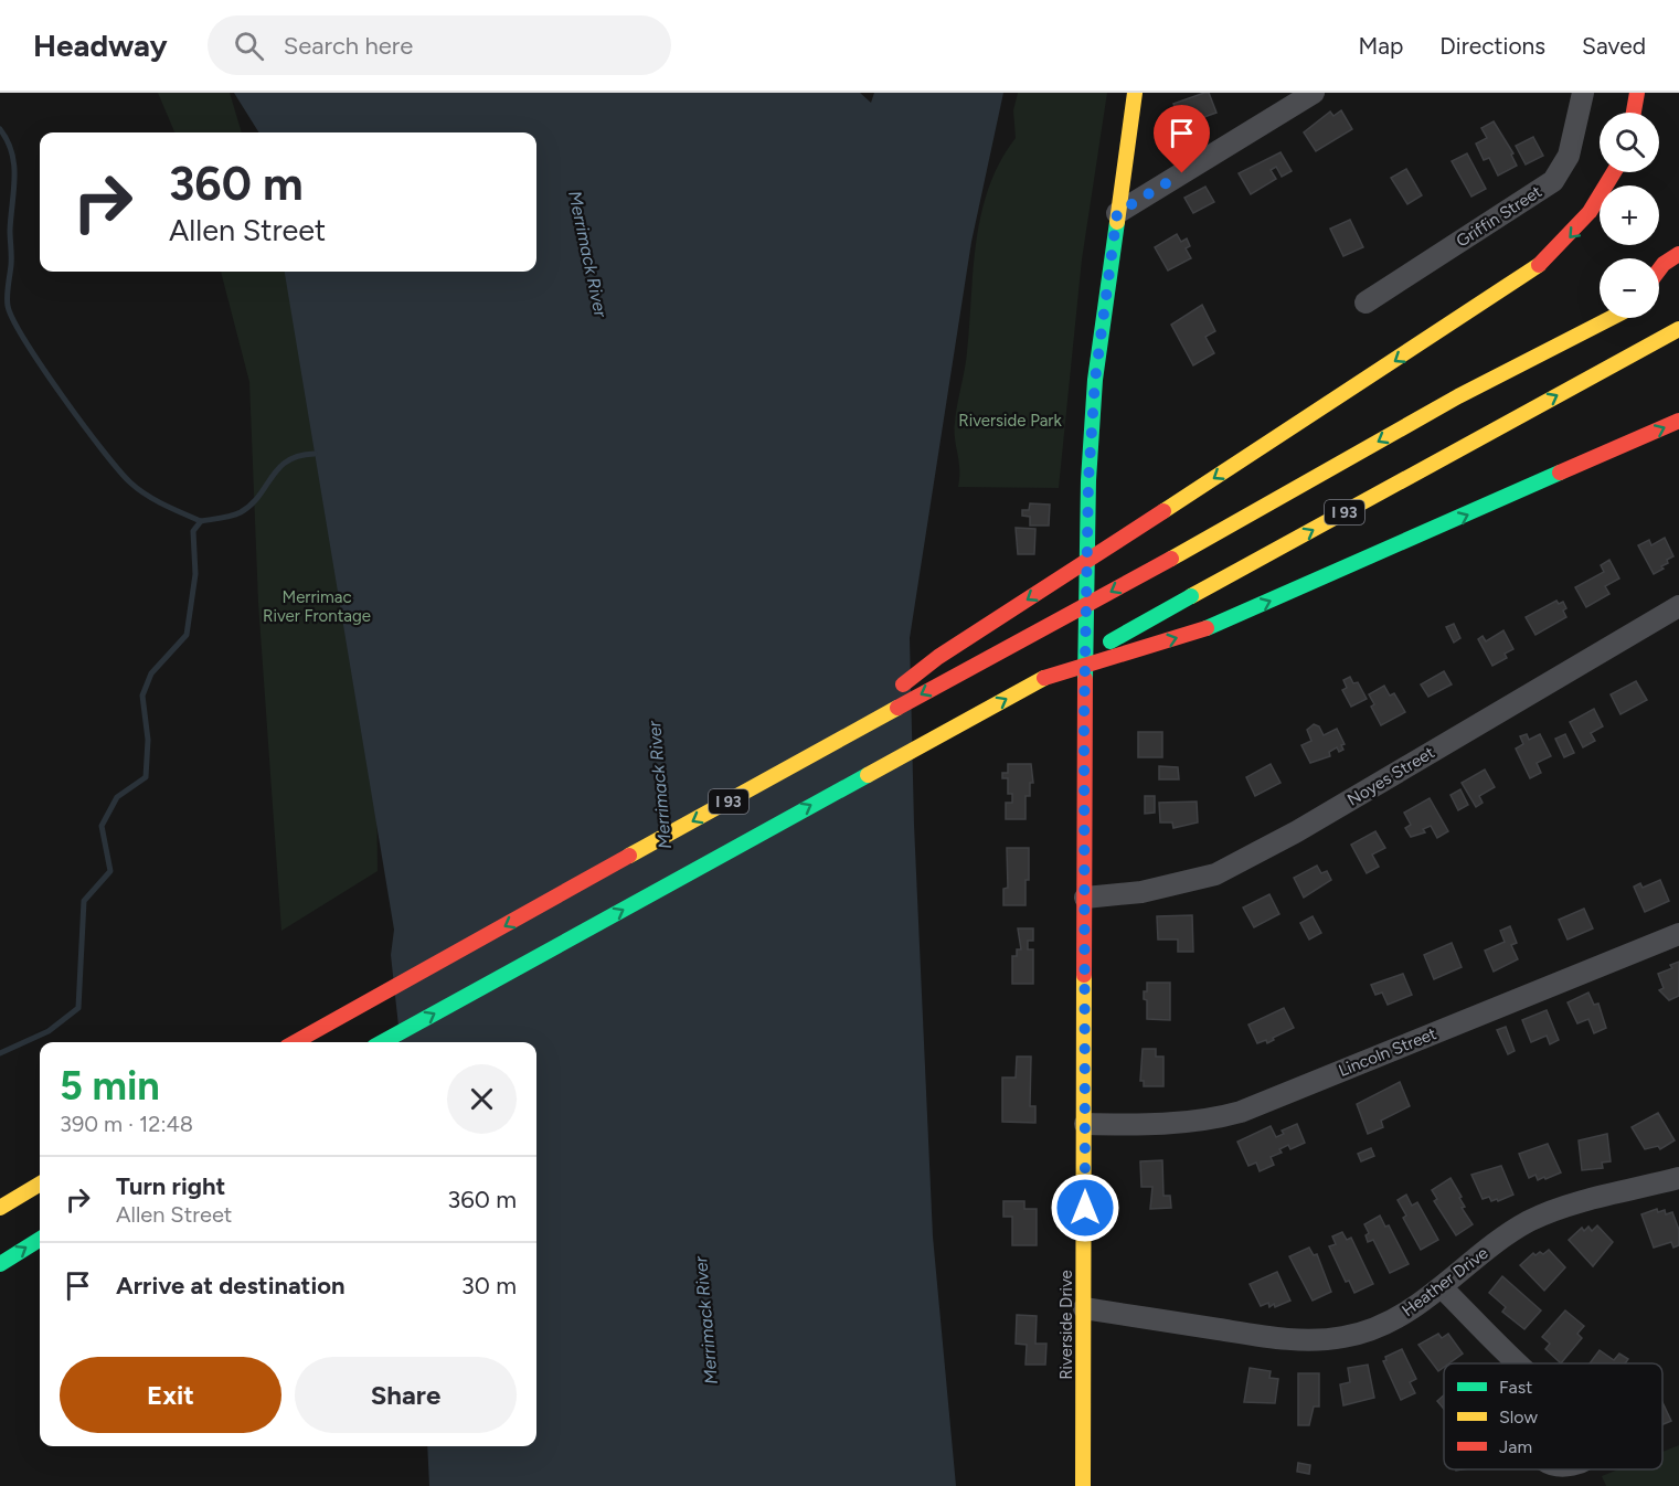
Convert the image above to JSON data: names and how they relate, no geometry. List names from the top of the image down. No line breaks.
{"streets":{"main road":["I 93","Riverside Drive"],"street":["Griffin Street","Noyes Street","Lincoln Street","Heather Drive"]},"crossings":[["Noyes Street","Riverside Drive"],["Lincoln Street","Riverside Drive"],["Heather Drive","Riverside Drive"]],"water":["Merrimack River"],"parks":["Riverside Park","Merrimac River Frontage"],"legend":["Fast","Slow","Jam"],"page":{"header":"Headway","search":"Search here","nav":["Map","Directions","Saved"],"map_buttons":["+","−"],"turn":["360 m","Allen Street"],"heading":["5 min","390 m · 12:48"],"list":[{"name":"Turn right","note":"Allen Street","value":"360 m"},{"name":"Arrive at destination","value":"30 m"}],"buttons":["Exit","Share"]}}
